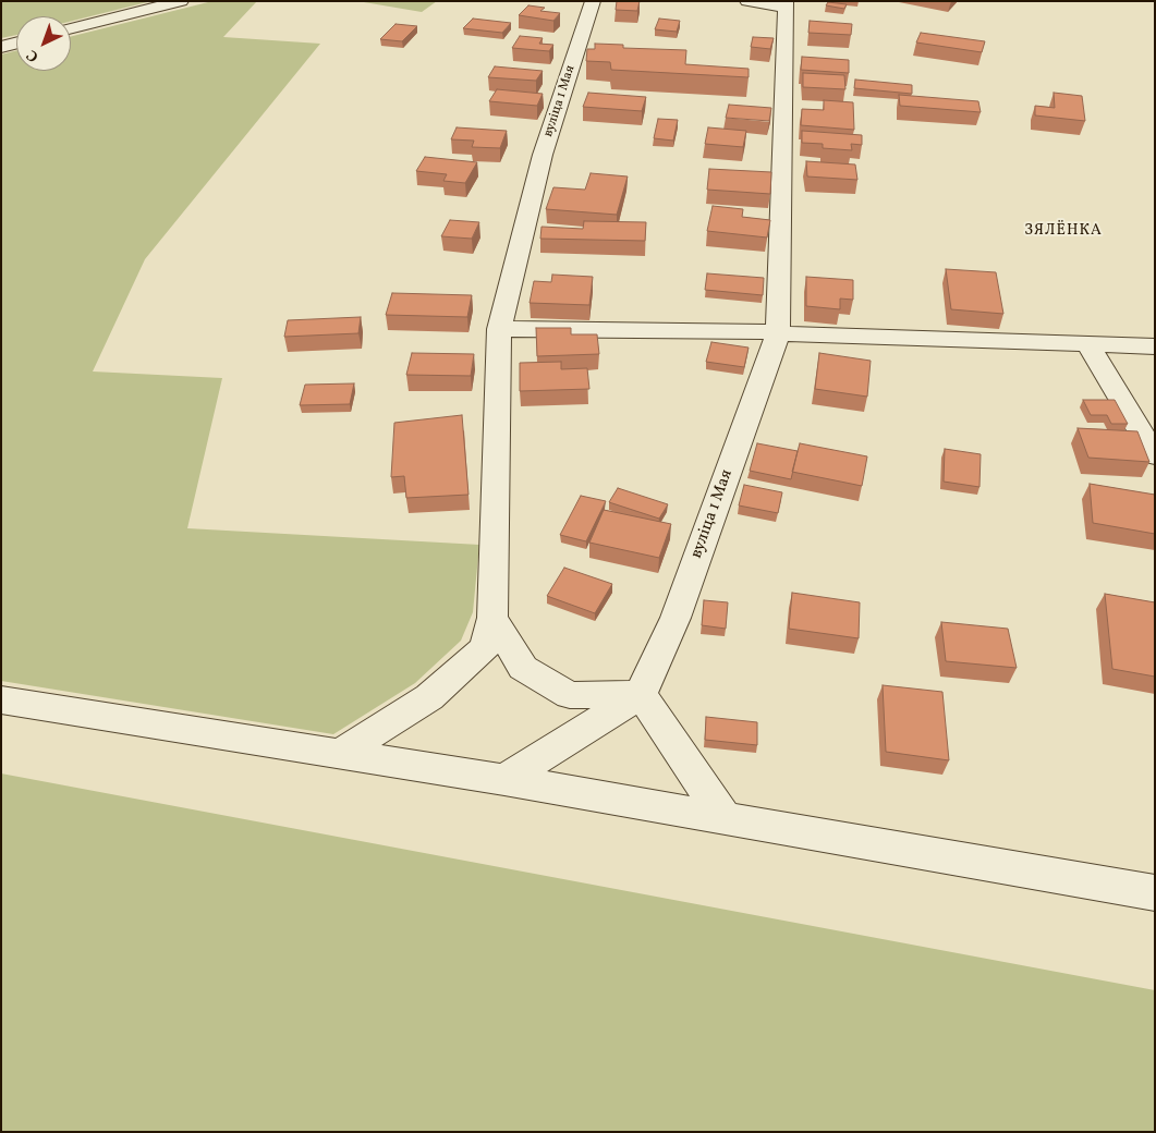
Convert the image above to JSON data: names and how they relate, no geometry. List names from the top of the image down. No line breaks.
{"streets":{"street":["вуліца 1 Мая"]},"districts":["ЗЯЛЁНКА"],"north":"bottom left"}
